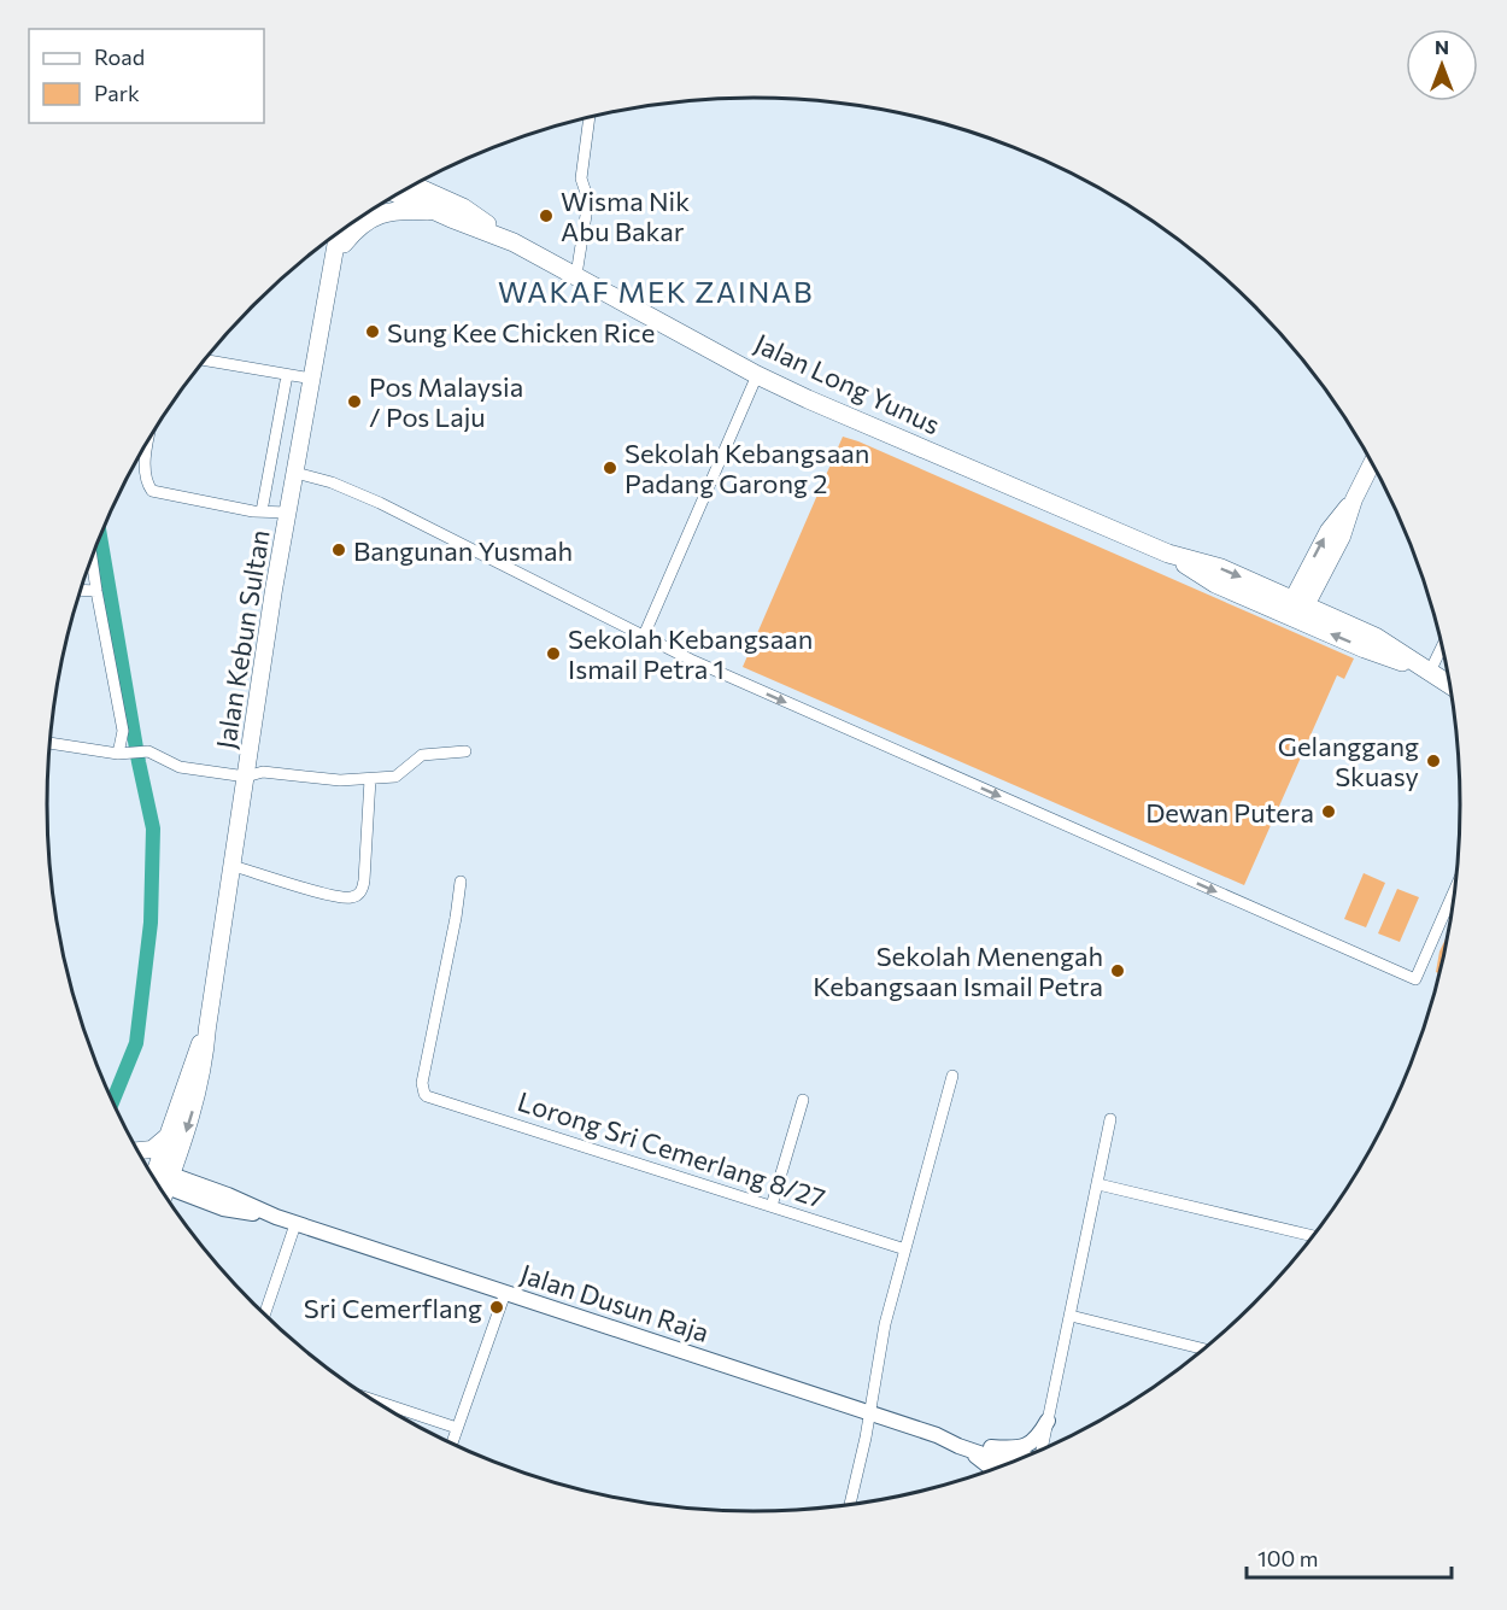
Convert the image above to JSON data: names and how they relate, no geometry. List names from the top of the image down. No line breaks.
{"streets":{"main road":["Jalan Long Yunus","Jalan Kebun Sultan"],"street":["Lorong Sri Cemerlang 8/27","Jalan Dusun Raja"]},"crossings":[["Jalan Kebun Sultan","Jalan Dusun Raja"]],"districts":["WAKAF MEK ZAINAB"],"places":["Wisma Nik Abu Bakar","Sung Kee Chicken Rice","Pos Malaysia / Pos Laju","Sekolah Kebangsaan Padang Garong 2","Bangunan Yusmah","Sekolah Kebangsaan Ismail Petra 1","Gelanggang Skuasy","Dewan Putera","Sekolah Menengah Kebangsaan Ismail Petra","Sri Cemerflang"],"legend":["Road","Park"],"scale_bar":"100 m","north":"top"}
